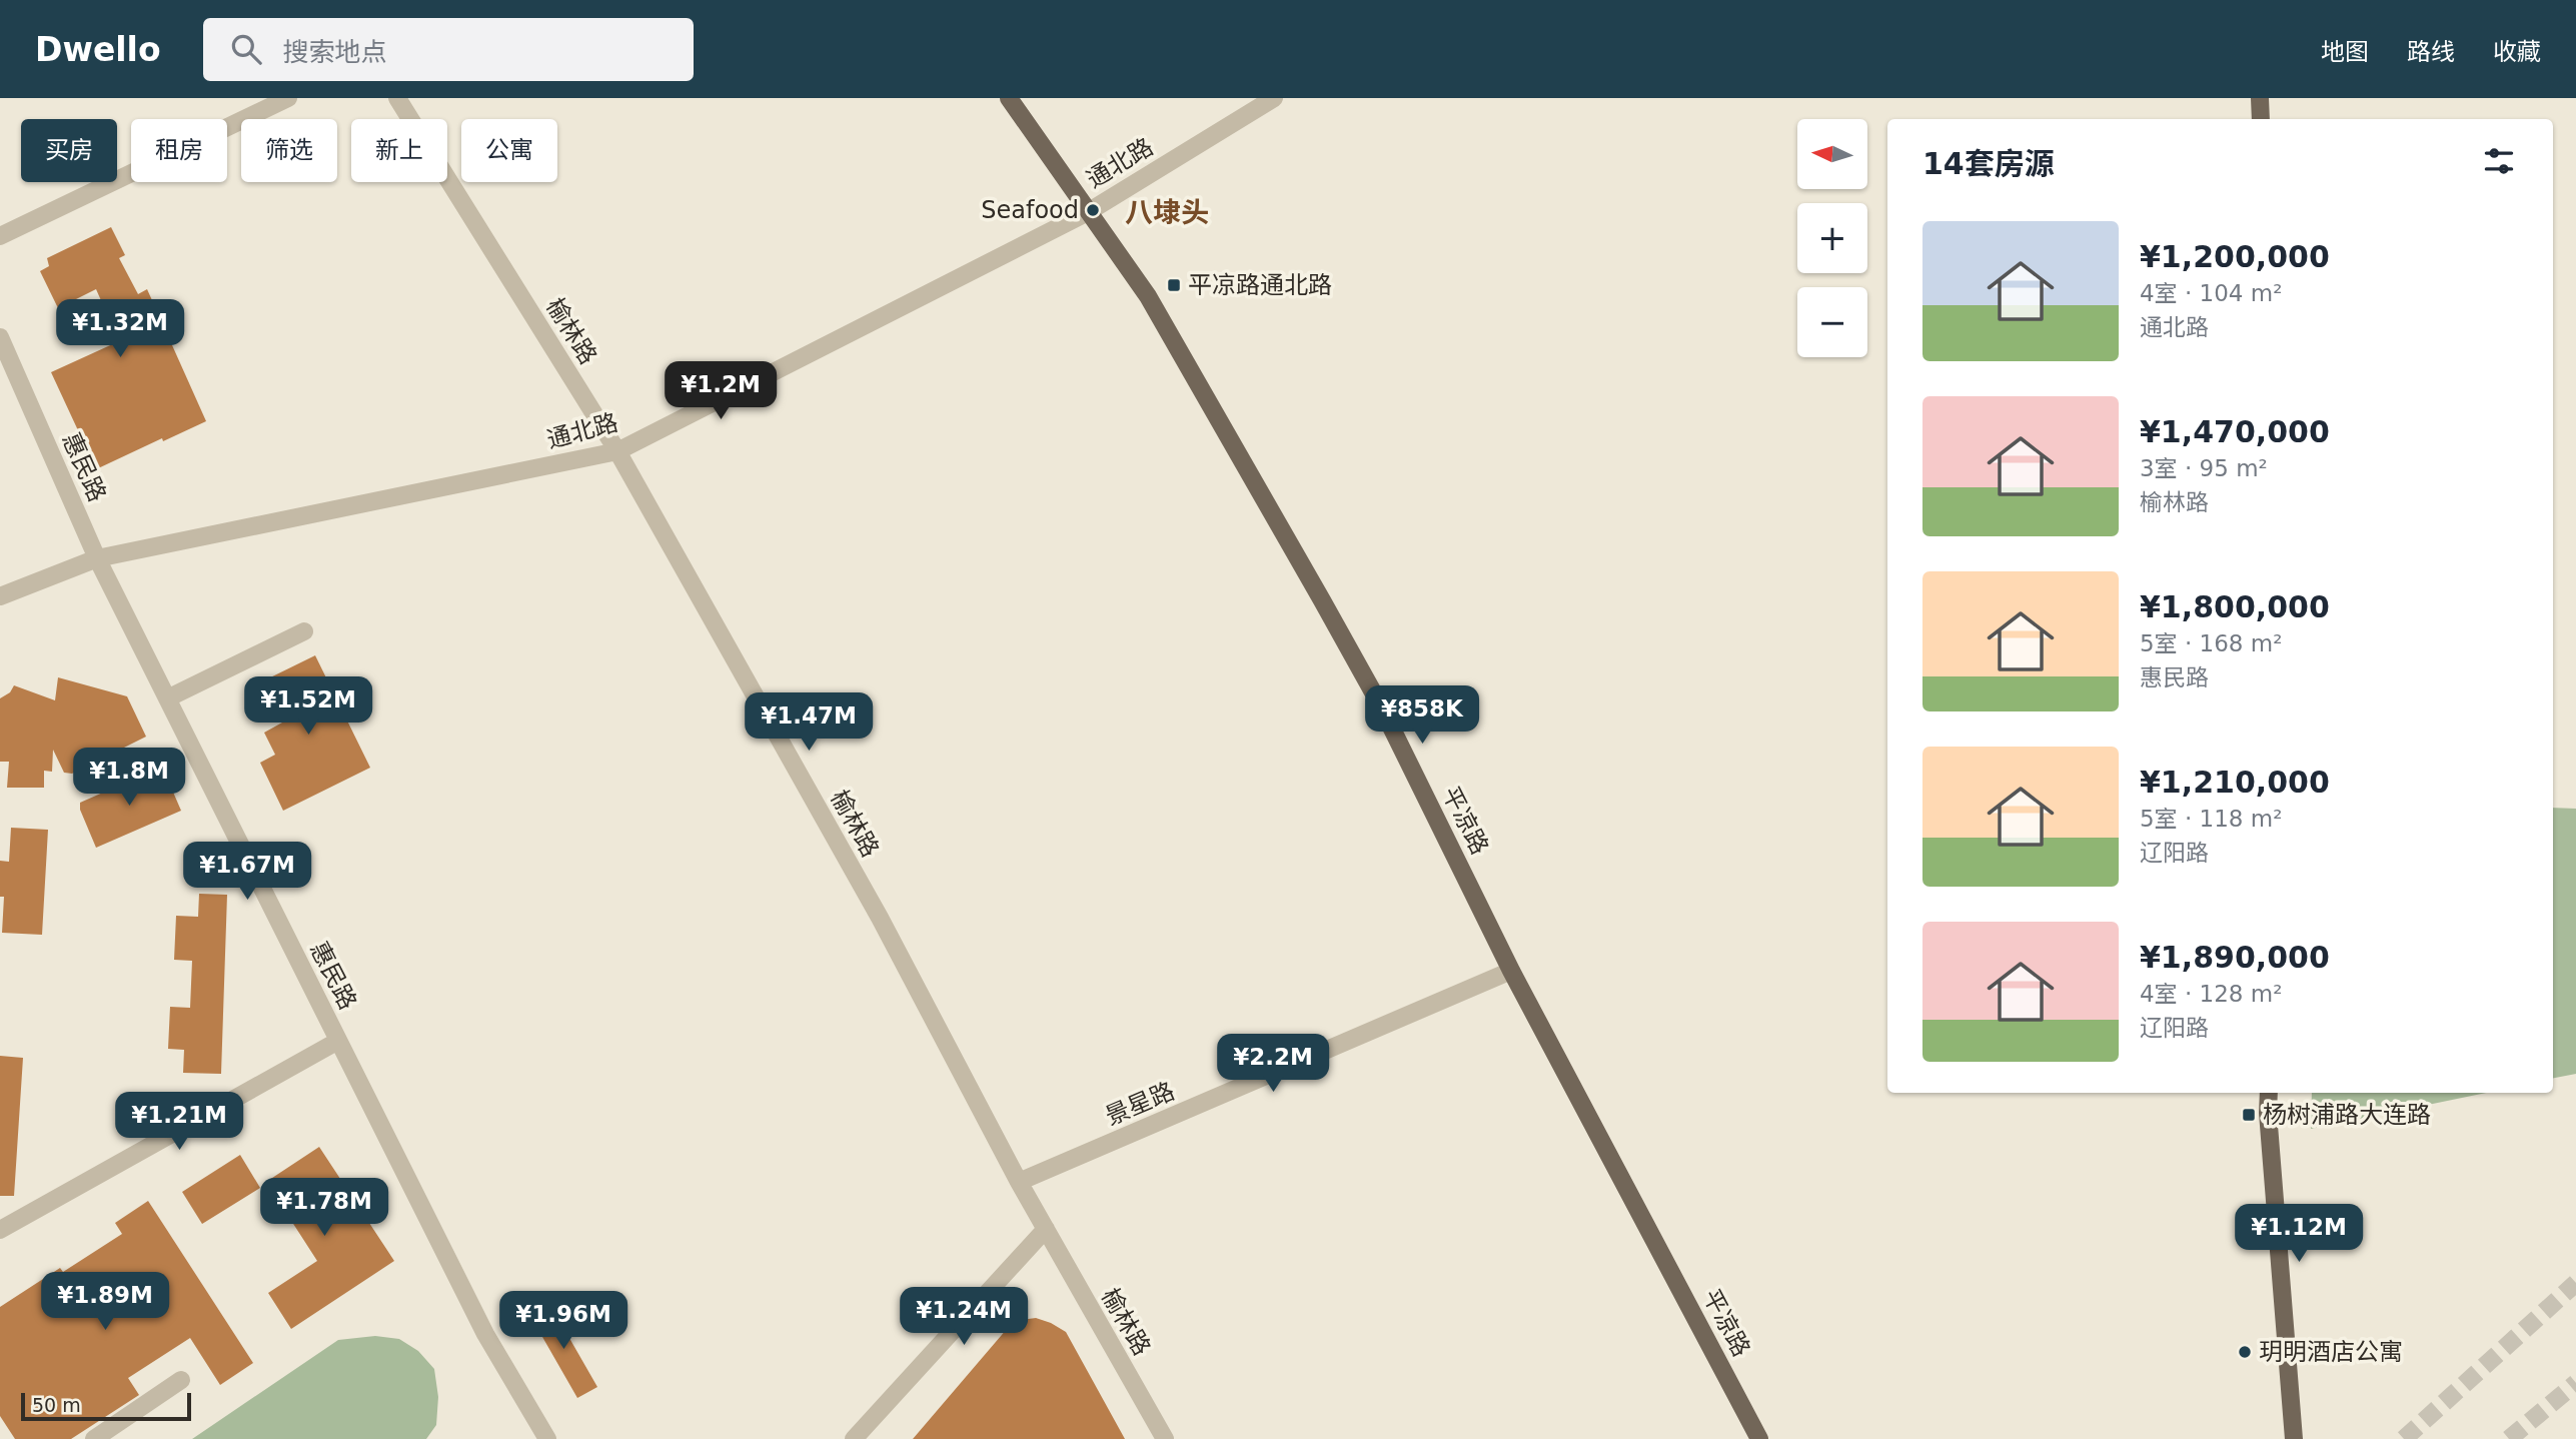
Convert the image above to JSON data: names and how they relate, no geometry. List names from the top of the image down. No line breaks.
{"streets":{"main road":["平凉路"],"street":["通北路","榆林路","惠民路","景星路"]},"crossings":[["通北路","榆林路"],["通北路","惠民路"],["通北路","平凉路"],["榆林路","景星路"],["平凉路","景星路"]],"districts":["八埭头"],"places":{"other":["Seafood","玥明酒店公寓"],"transit":["平凉路通北路","杨树浦路大连路"]},"scale_bar":"50 m","north":"left","page":{"header":"Dwello","search":"搜索地点","nav":["地图","路线","收藏"],"map_buttons":["+","−"],"chip":["买房","租房","筛选","新上","公寓"],"heading":"14套房源","list":[{"name":"¥1,200,000","note":"4室 · 104 m² · 通北路"},{"name":"¥1,470,000","note":"3室 · 95 m² · 榆林路"},{"name":"¥1,800,000","note":"5室 · 168 m² · 惠民路"},{"name":"¥1,210,000","note":"5室 · 118 m² · 辽阳路"},{"name":"¥1,890,000","note":"4室 · 128 m² · 辽阳路"}],"price":["¥1.32M","¥1.2M","¥1.52M","¥858K","¥1.47M","¥1.8M","¥1.67M","¥2.2M","¥1.21M","¥1.78M","¥1.12M","¥1.89M","¥1.24M","¥1.96M"],"scale":"50 m"}}
